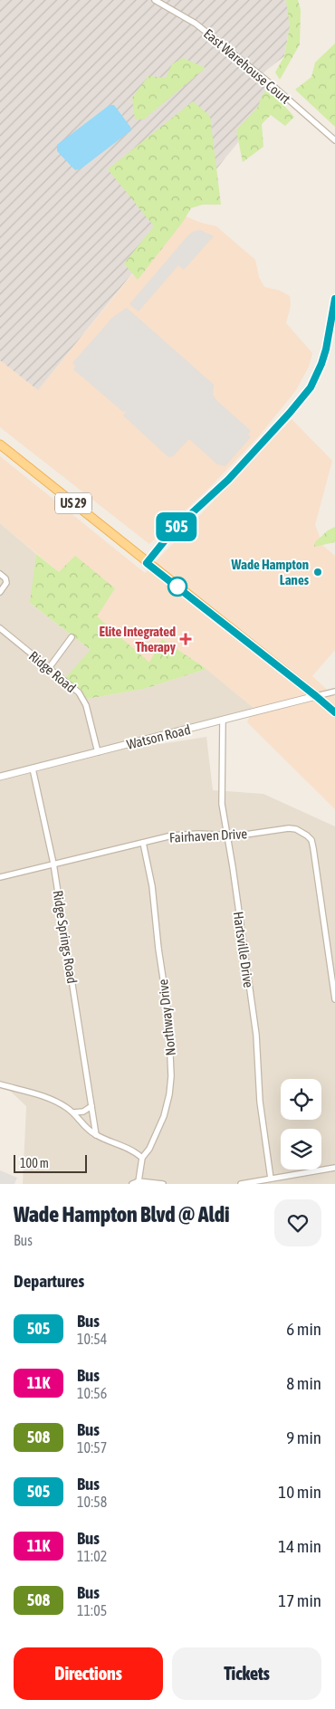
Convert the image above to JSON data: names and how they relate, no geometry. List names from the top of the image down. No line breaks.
{"streets":{"main road":["US 29"],"street":["East Warehouse Court","Ridge Road","Watson Road","Fairhaven Drive","Ridge Springs Road","Hartsville Drive","Northway Drive"]},"crossings":[["US 29","Watson Road"],["Ridge Road","Watson Road"],["Watson Road","Ridge Springs Road"],["Watson Road","Hartsville Drive"],["Fairhaven Drive","Ridge Springs Road"],["Fairhaven Drive","Hartsville Drive"],["Fairhaven Drive","Northway Drive"]],"places":{"other":["Wade Hampton Lanes"],"health":["Elite Integrated Therapy"]},"lines":["bus line 505"],"scale_bar":"100 m","page":{"on_map":"505","scale":"100 m","heading":[["Wade Hampton Blvd @ Aldi","Bus"],"Departures"],"list":[{"mark":"505","name":"Bus","note":"10:54","value":"6 min"},{"mark":"11K","name":"Bus","note":"10:56","value":"8 min"},{"mark":"508","name":"Bus","note":"10:57","value":"9 min"},{"mark":"505","name":"Bus","note":"10:58","value":"10 min"},{"mark":"11K","name":"Bus","note":"11:02","value":"14 min"},{"mark":"508","name":"Bus","note":"11:05","value":"17 min"}],"buttons":["Directions","Tickets"]}}
